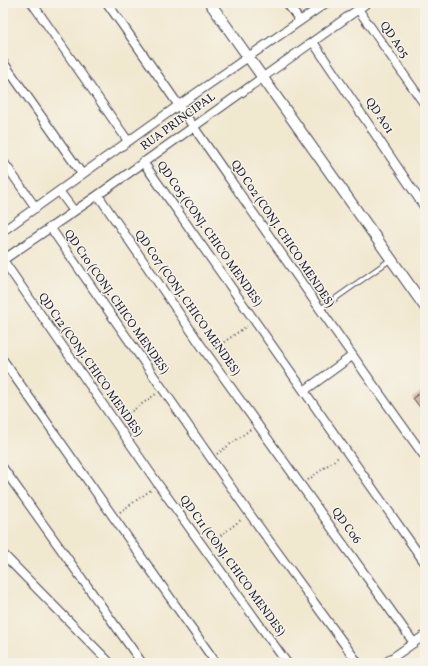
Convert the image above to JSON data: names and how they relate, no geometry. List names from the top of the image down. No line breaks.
{"streets":{"street":["QD A05","QD A01","RUA PRINCIPAL","QD C05 (CONJ. CHICO MENDES)","QD C02 (CONJ. CHICO MENDES)","QD C10 (CONJ. CHICO MENDES)","QD C07 (CONJ. CHICO MENDES)","QD C12 (CONJ. CHICO MENDES)","QD C06","QD C11 (CONJ. CHICO MENDES)"]},"crossings":[["QD A05","RUA PRINCIPAL"],["QD A01","RUA PRINCIPAL"],["RUA PRINCIPAL","QD C05 (CONJ. CHICO MENDES)"],["RUA PRINCIPAL","QD C02 (CONJ. CHICO MENDES)"],["RUA PRINCIPAL","QD C10 (CONJ. CHICO MENDES)"],["RUA PRINCIPAL","QD C07 (CONJ. CHICO MENDES)"],["RUA PRINCIPAL","QD C12 (CONJ. CHICO MENDES)"],["QD C07 (CONJ. CHICO MENDES)","QD C06"],["QD C12 (CONJ. CHICO MENDES)","QD C11 (CONJ. CHICO MENDES)"]]}
